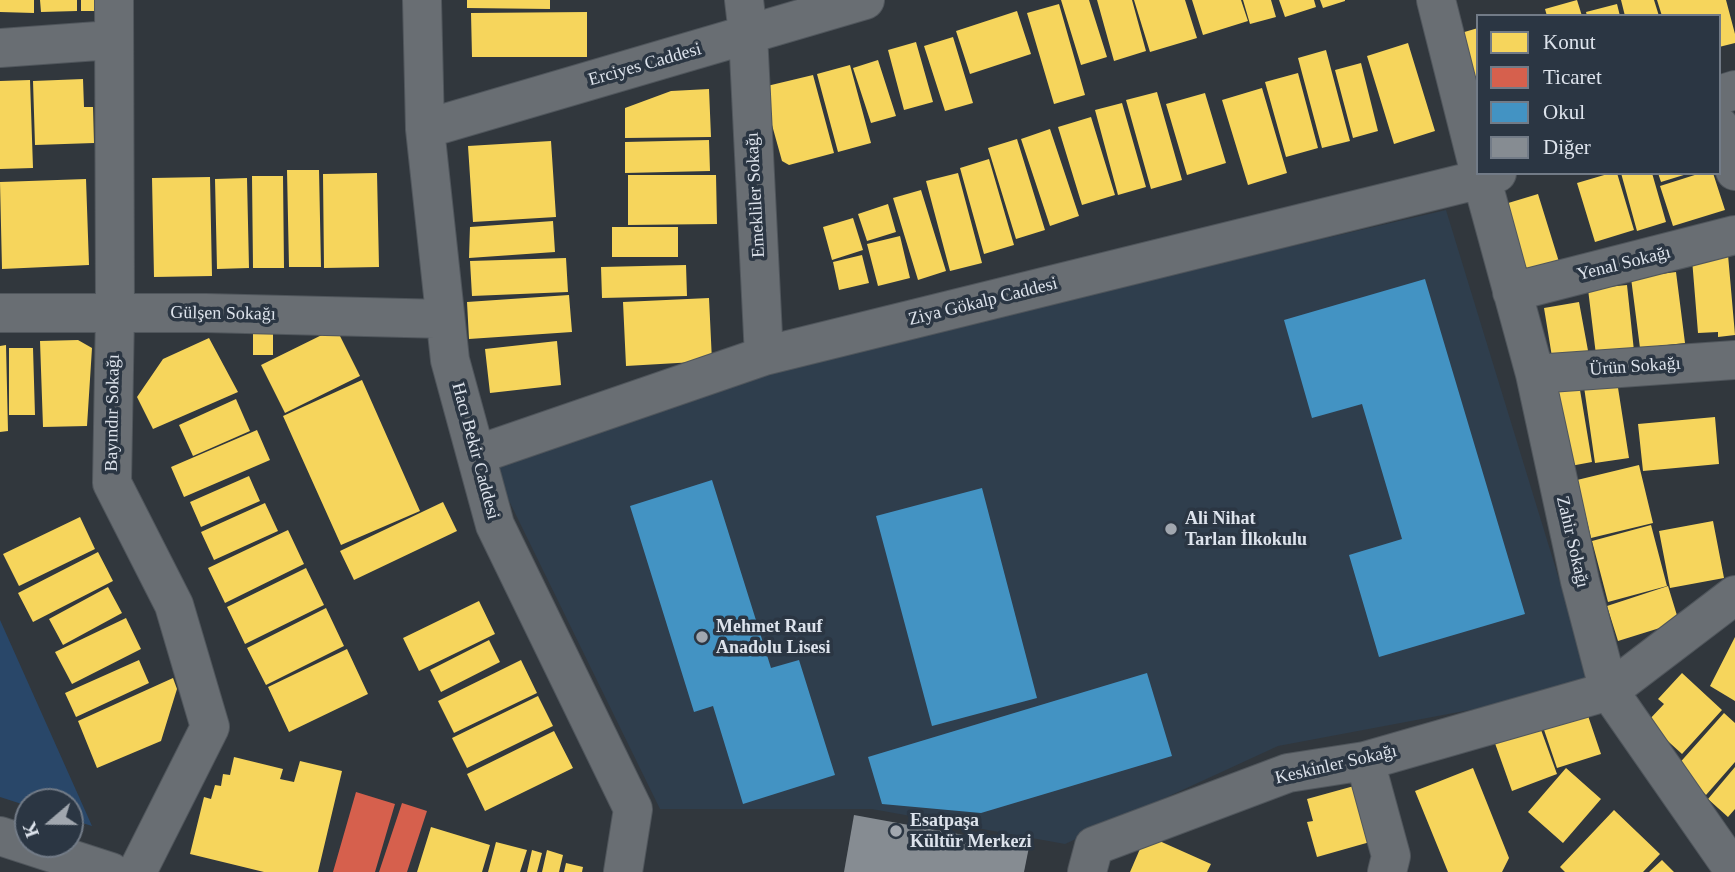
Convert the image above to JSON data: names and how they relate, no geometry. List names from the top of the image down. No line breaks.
{"streets":{"street":["Erciyes Caddesi","Emekliler Sokağı","Yenal Sokağı","Ziya Gökalp Caddesi","Gülşen Sokağı","Ürün Sokağı","Bayındır Sokağı","Hacı Bekir Caddesi","Zahir Sokağı","Keskinler Sokağı"]},"crossings":[["Erciyes Caddesi","Emekliler Sokağı"],["Erciyes Caddesi","Hacı Bekir Caddesi"],["Emekliler Sokağı","Ziya Gökalp Caddesi"],["Yenal Sokağı","Zahir Sokağı"],["Ziya Gökalp Caddesi","Hacı Bekir Caddesi"],["Gülşen Sokağı","Bayındır Sokağı"],["Gülşen Sokağı","Hacı Bekir Caddesi"],["Ürün Sokağı","Zahir Sokağı"],["Zahir Sokağı","Keskinler Sokağı"]],"places":["Ali Nihat Tarlan İlkokulu","Mehmet Rauf Anadolu Lisesi","Esatpaşa Kültür Merkezi"],"legend":["Konut","Ticaret","Okul","Diğer"],"north":"left"}
